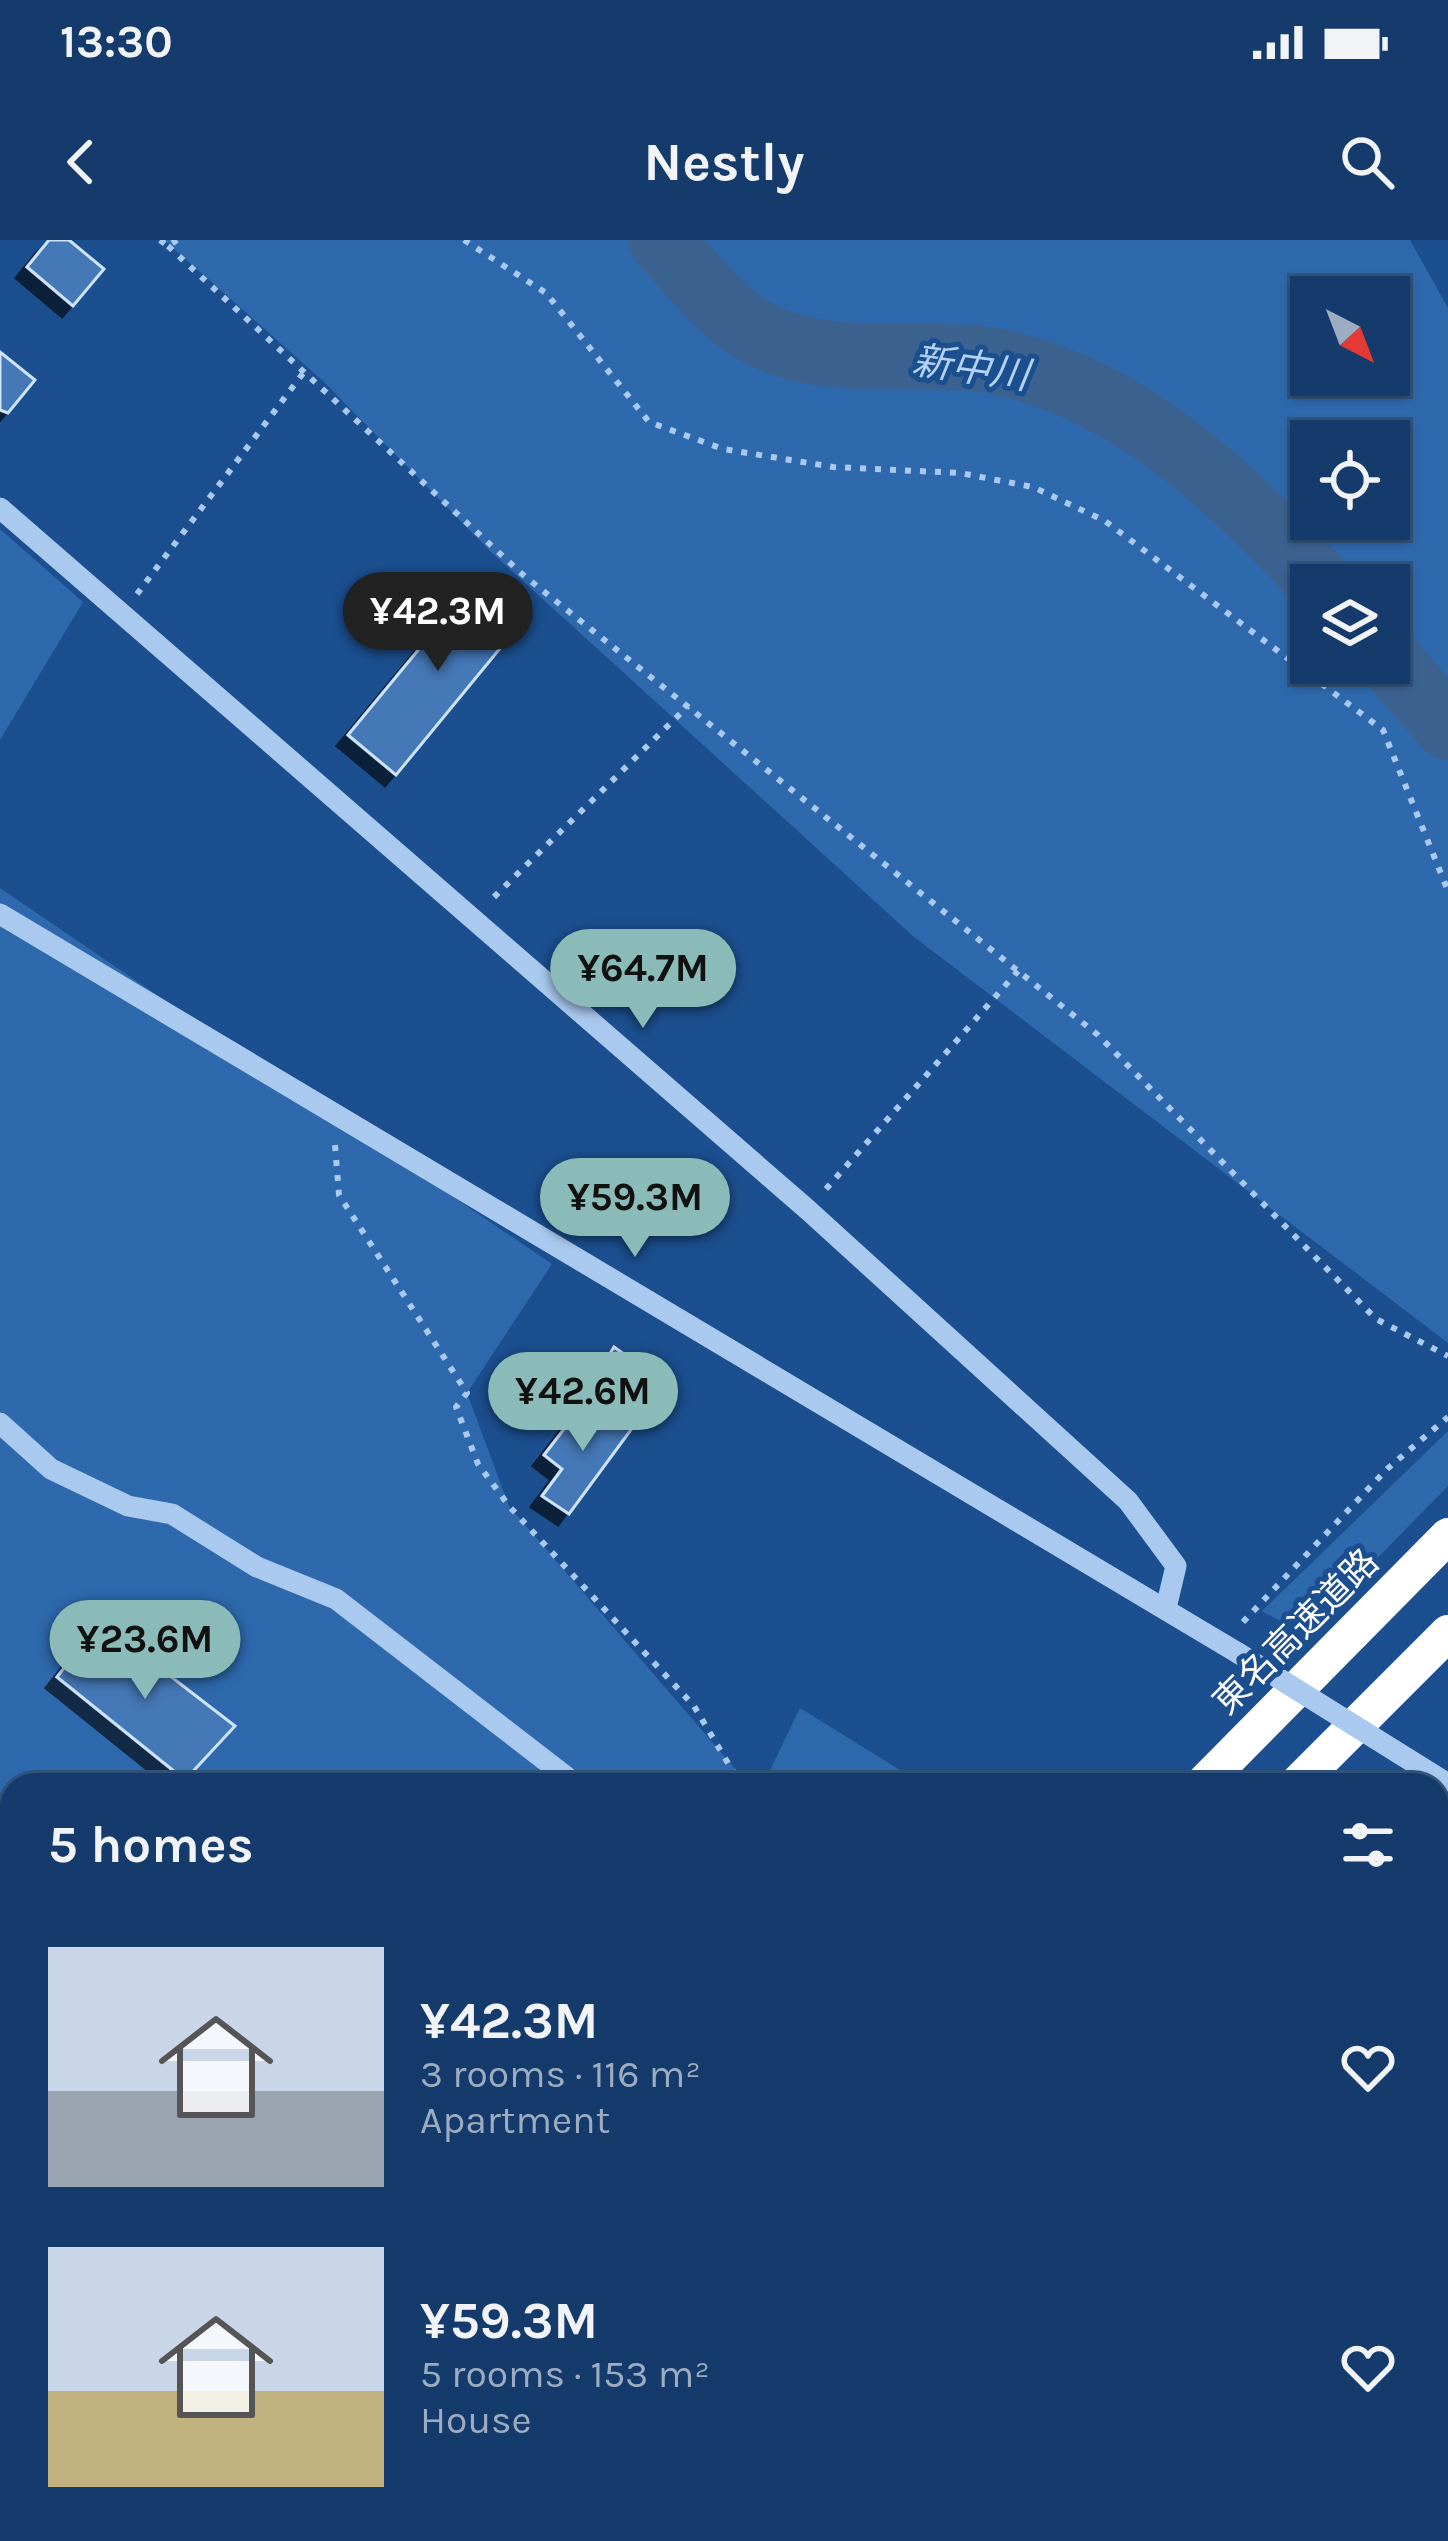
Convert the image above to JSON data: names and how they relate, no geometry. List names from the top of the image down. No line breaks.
{"streets":{"highway":["東名高速道路"]},"water":["新中川"],"north":"bottom right","page":{"status":"13:30","header":"Nestly","price":["¥42.3M","¥64.7M","¥59.3M","¥42.6M","¥23.6M"],"heading":"5 homes","list":[{"name":"¥42.3M","note":"3 rooms · 116 m² · Apartment"},{"name":"¥59.3M","note":"5 rooms · 153 m² · House"}]}}
